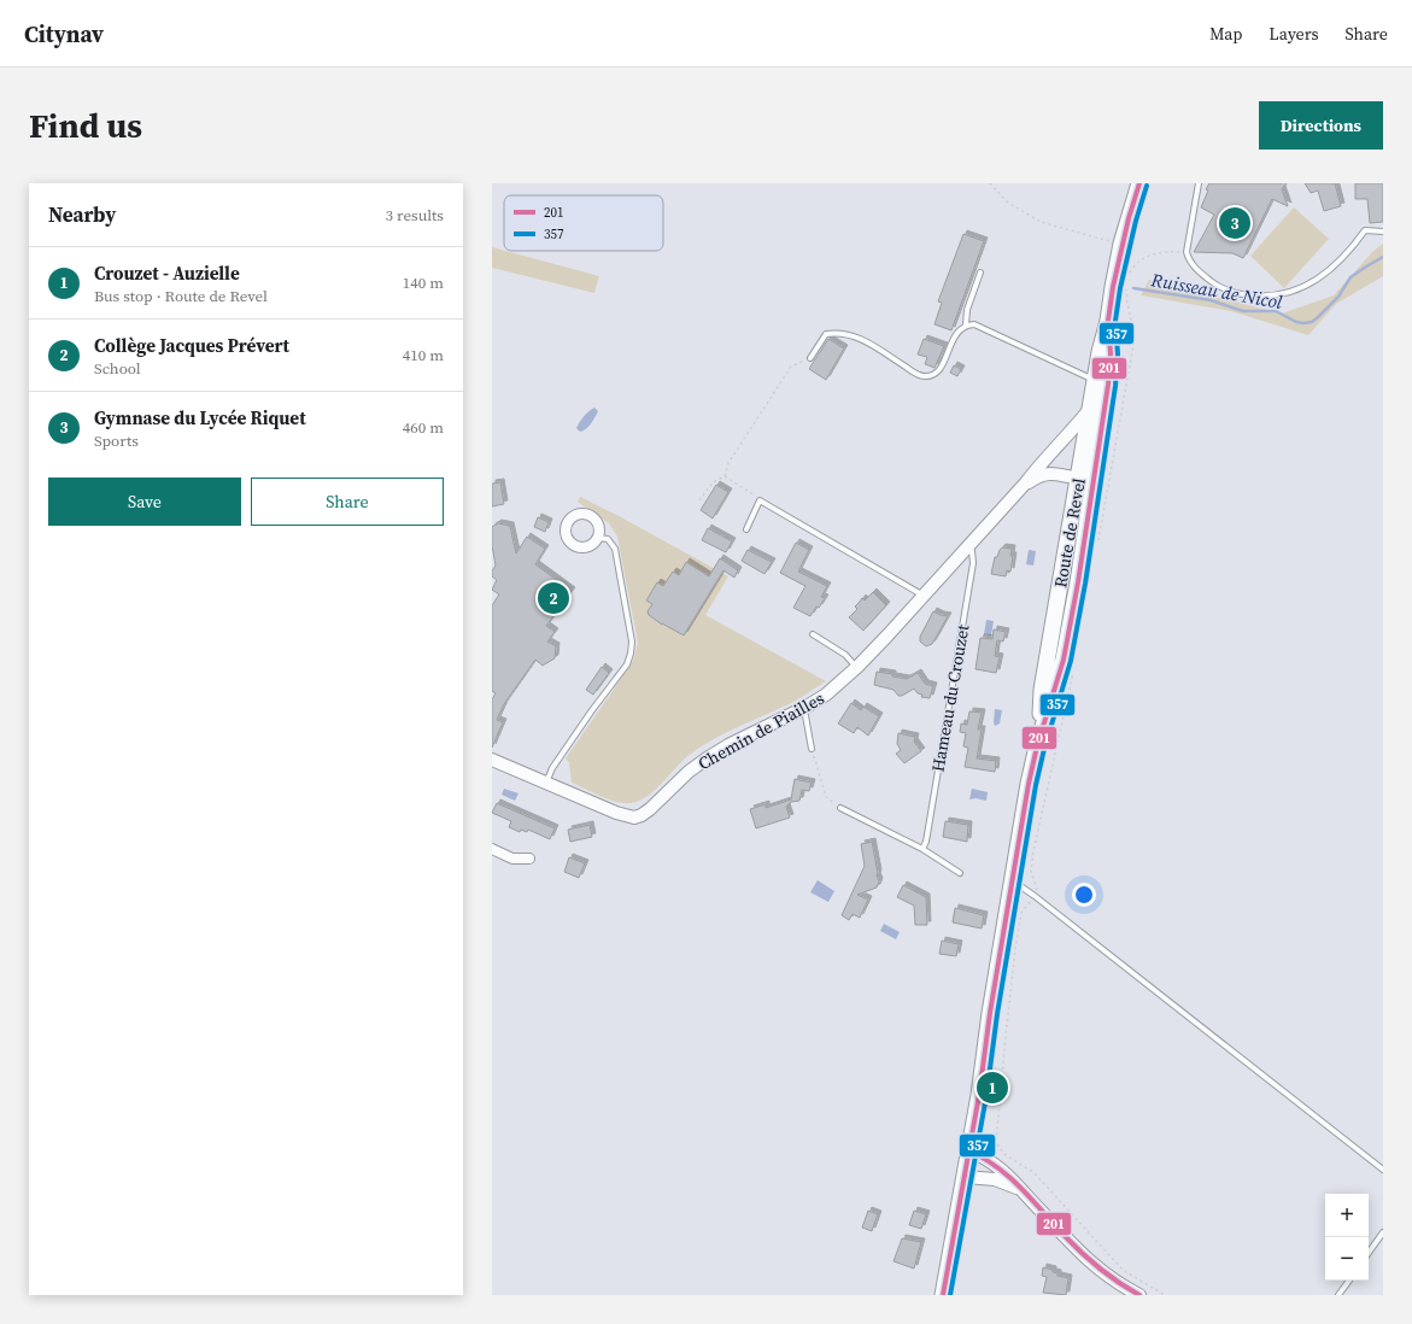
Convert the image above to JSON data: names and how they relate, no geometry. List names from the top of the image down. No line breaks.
{"streets":{"main road":["Route de Revel"],"street":["Chemin de Piailles"],"lane":["Hameau du Crouzet"]},"crossings":[["Route de Revel","Chemin de Piailles"],["Hameau du Crouzet","Chemin de Piailles"]],"water":["Ruisseau de Nicol"],"lines":["transit line 201","transit line 357"],"legend":["201","357"],"page":{"header":"Citynav","nav":["Map","Layers","Share"],"buttons":["Directions",["Save","Share"]],"title":"Find us","heading":["Nearby","3 results"],"pins":["3","2","1"],"list":[{"mark":"1","name":"Crouzet - Auzielle","note":"Bus stop · Route de Revel","value":"140 m"},{"mark":"2","name":"Collège Jacques Prévert","note":"School","value":"410 m"},{"mark":"3","name":"Gymnase du Lycée Riquet","note":"Sports","value":"460 m"}],"map_buttons":["+","−"]}}
